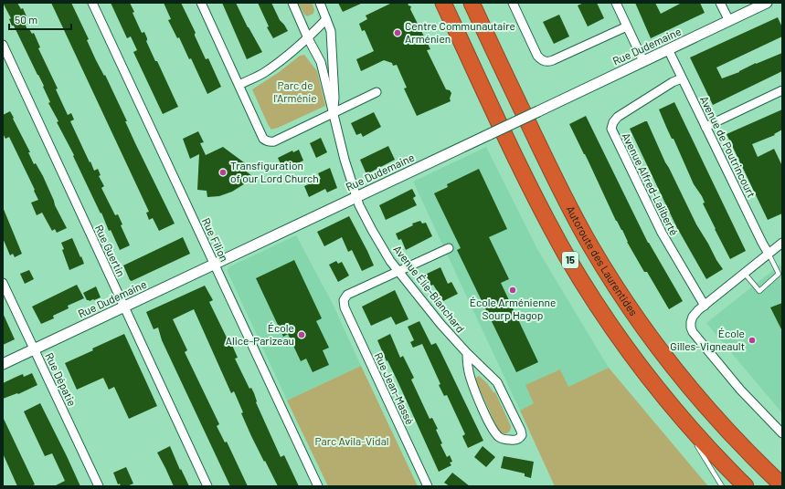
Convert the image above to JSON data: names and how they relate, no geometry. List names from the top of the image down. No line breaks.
{"streets":{"highway":["15","Autoroute des Laurentides"],"street":["Rue Dudemaine","Avenue de Poutrincourt","Avenue Alfred-Laliberté","Rue Filion","Rue Guertin","Avenue Élie-Blanchard","Rue Dépatie","Rue Jean-Massé"]},"crossings":[["Rue Dudemaine","Avenue de Poutrincourt"],["Rue Dudemaine","Rue Filion"],["Rue Dudemaine","Rue Guertin"],["Rue Dudemaine","Avenue Élie-Blanchard"],["Rue Dudemaine","Rue Dépatie"],["Avenue de Poutrincourt","Avenue Alfred-Laliberté"],["Avenue Élie-Blanchard","Rue Jean-Massé"]],"parks":["Parc de l'Arménie","Parc Avila-Vidal"],"places":["Centre Communautaire Arménien","Transfiguration of our Lord Church","École Arménienne Sourp Hagop","École Alice-Parizeau","École Gilles-Vigneault"],"scale_bar":"50 m"}
